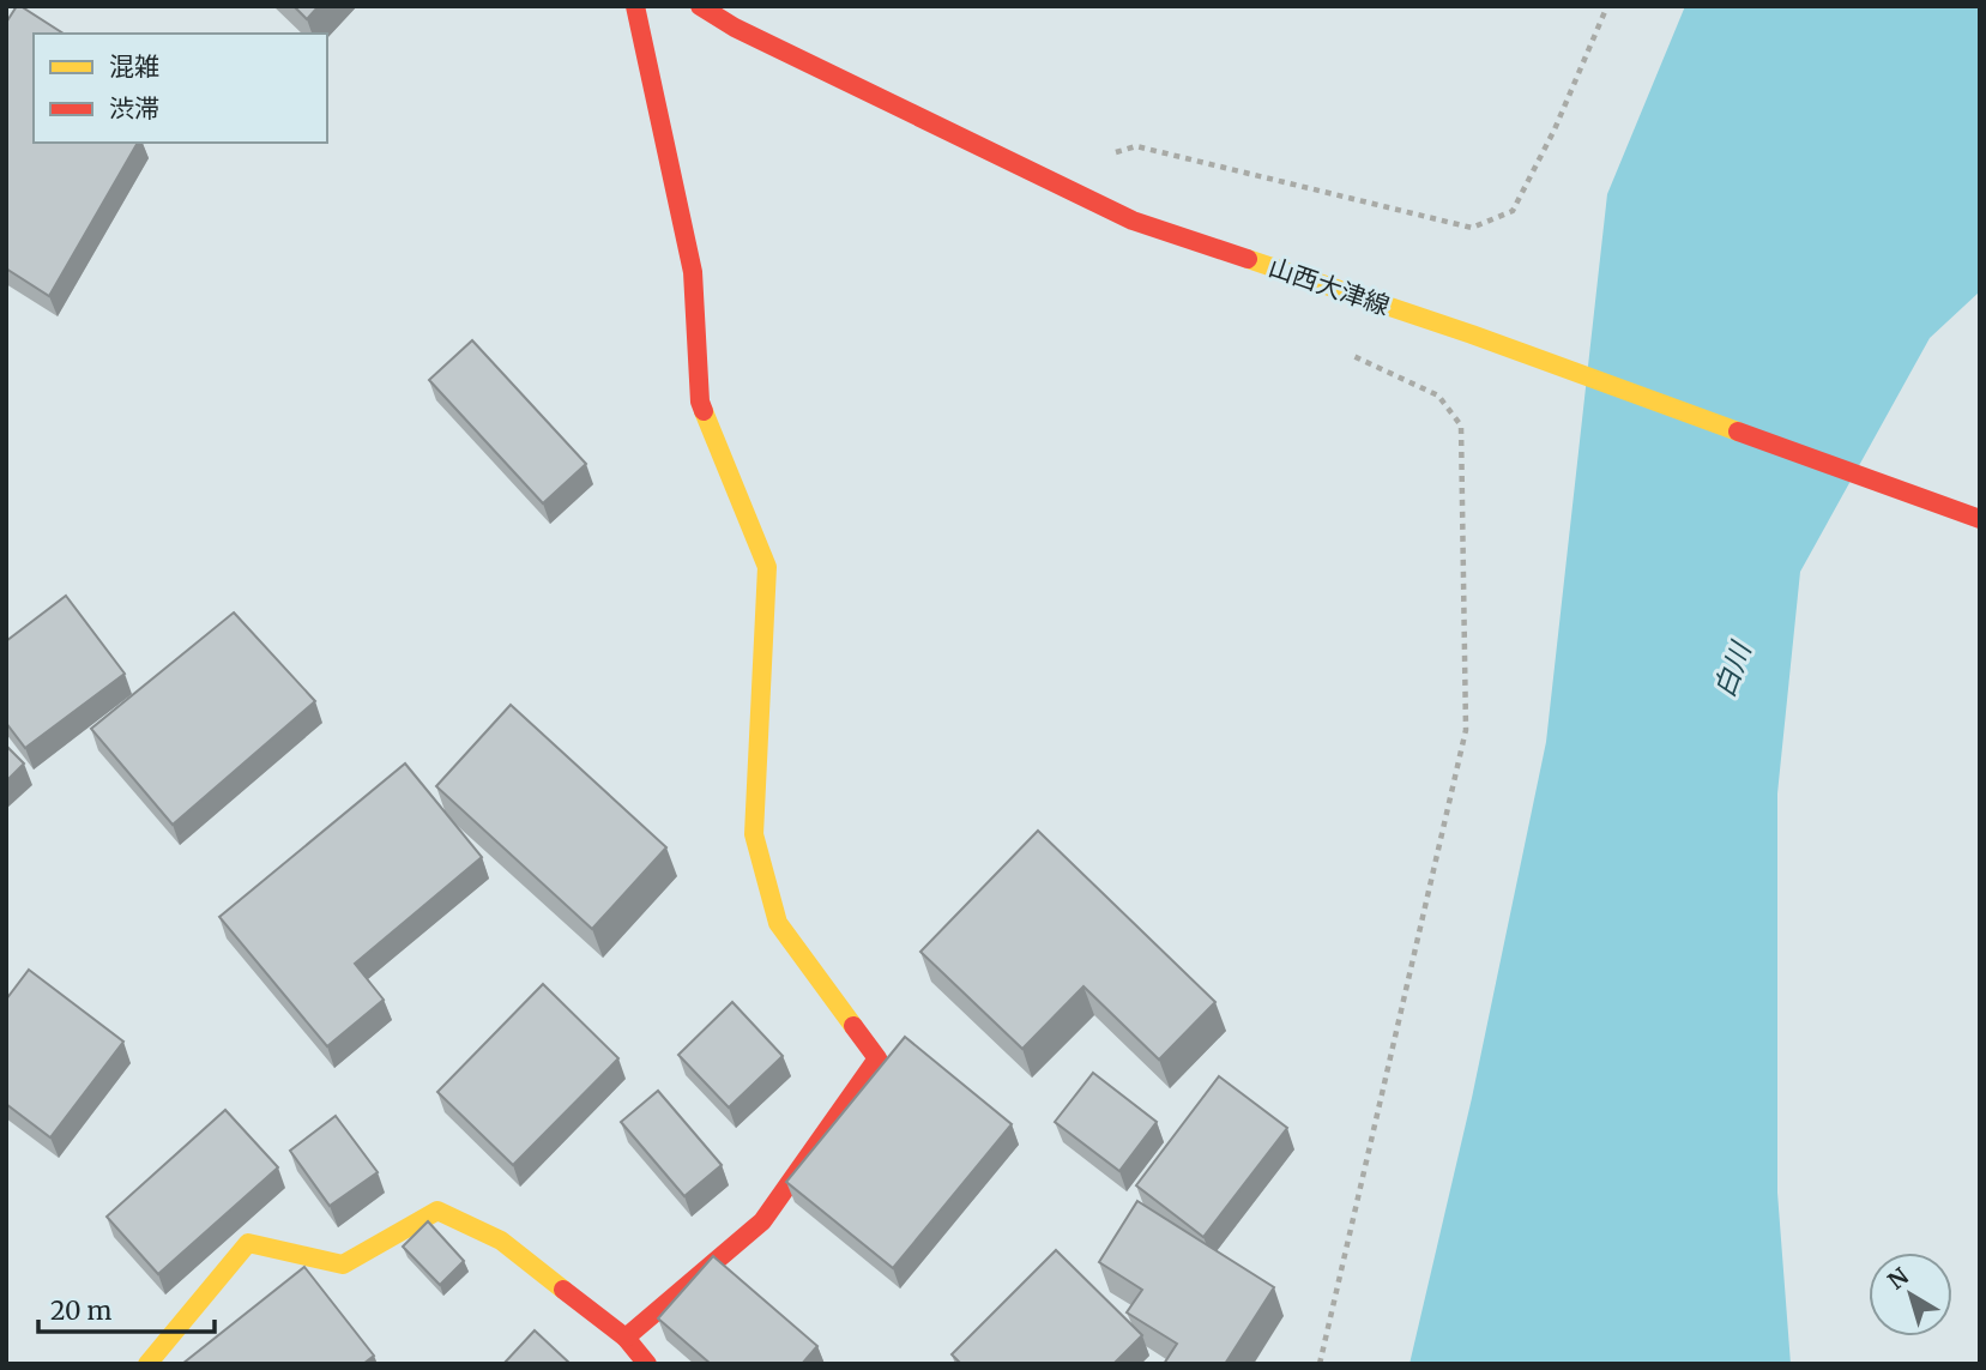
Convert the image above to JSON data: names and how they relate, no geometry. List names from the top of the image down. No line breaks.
{"streets":{"street":["山西大津線"]},"water":["白川"],"legend":["混雑","渋滞"],"scale_bar":"20 m","north":"top left"}
